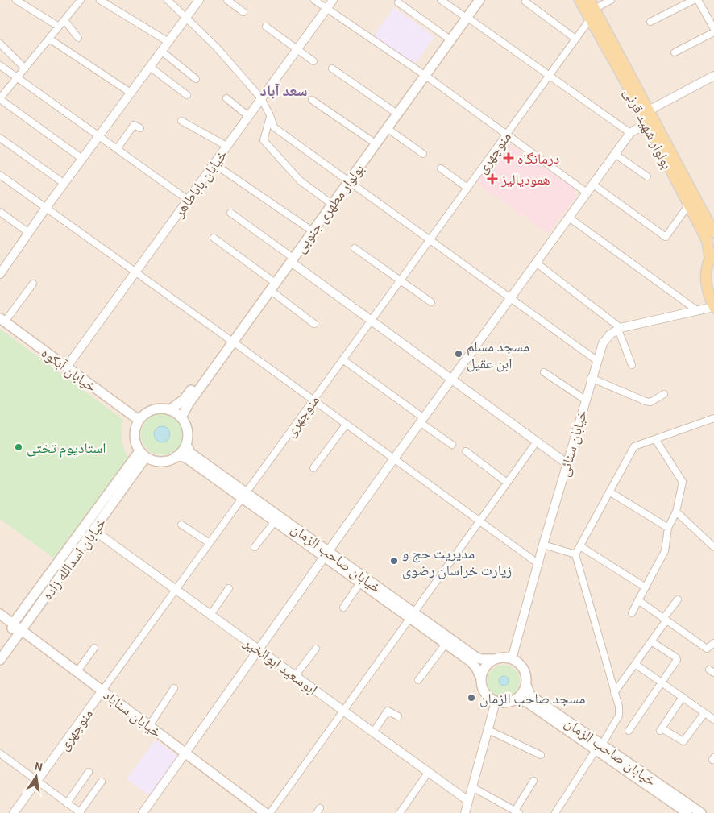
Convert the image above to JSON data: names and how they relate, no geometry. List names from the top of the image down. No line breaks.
{"streets":{"main road":["بولوار شهید قرنی","بولوار مطهری جنوبی","خیابان آبکوه","خیابان صاحب الزمان","خیابان اسدالله زاده","خیابان سناباد"],"street":["منوچهری","خیابان باباطاهر","خیابان سنائی","ابوسعید ابوالخیر"]},"crossings":[["بولوار شهید قرنی","منوچهری"],["منوچهری","خیابان صاحب الزمان"],["منوچهری","ابوسعید ابوالخیر"],["منوچهری","خیابان سناباد"],["خیابان باباطاهر","خیابان آبکوه"],["بولوار مطهری جنوبی","خیابان آبکوه"],["بولوار مطهری جنوبی","خیابان صاحب الزمان"],["بولوار مطهری جنوبی","خیابان اسدالله زاده"],["خیابان آبکوه","خیابان صاحب الزمان"],["خیابان آبکوه","خیابان اسدالله زاده"],["خیابان سنائی","خیابان صاحب الزمان"],["خیابان صاحب الزمان","خیابان اسدالله زاده"],["خیابان اسدالله زاده","ابوسعید ابوالخیر"],["خیابان اسدالله زاده","خیابان سناباد"]],"districts":["سعد آباد"],"places":{"health":["درمانگاه","همودیالیز"],"other":["مسجد مسلم ابن عقیل","استادیوم تختی","مدیریت حج و زیارت خراسان رضوی","مسجد صاحب الزمان"]},"north":"top"}
